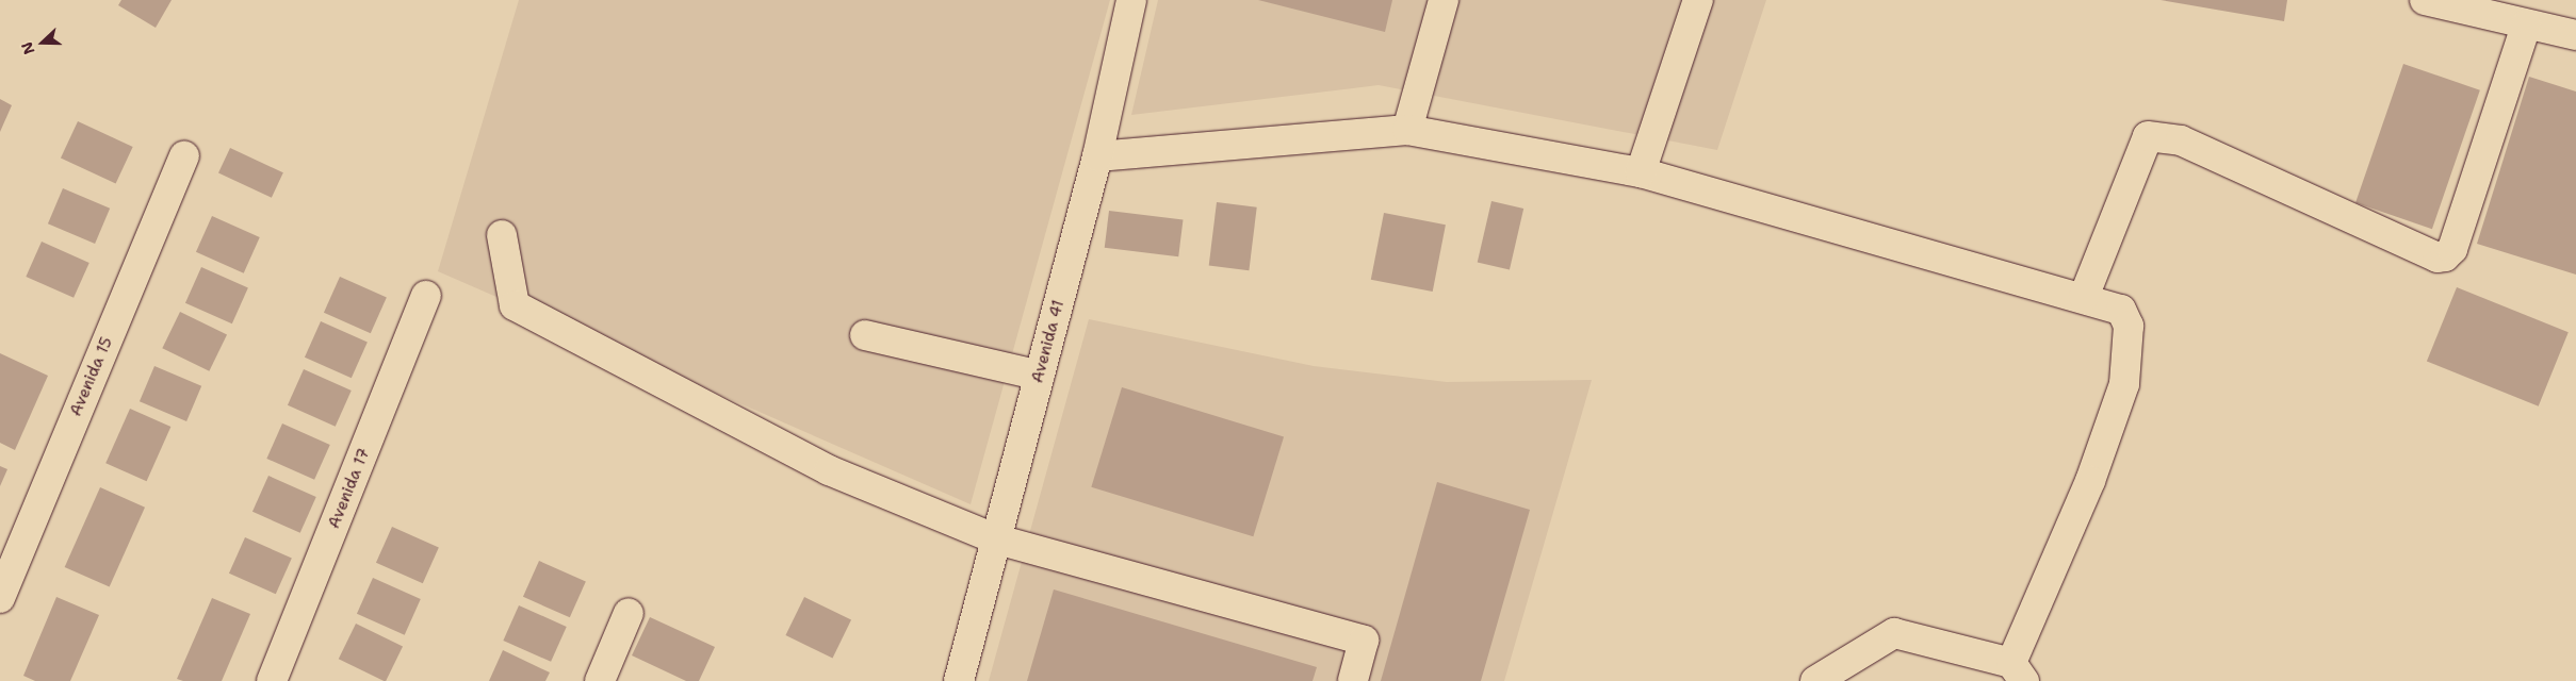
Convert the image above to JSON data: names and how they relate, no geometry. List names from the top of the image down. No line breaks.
{"streets":{"street":["Avenida 41","Avenida 15","Avenida 17"]},"north":"left"}
